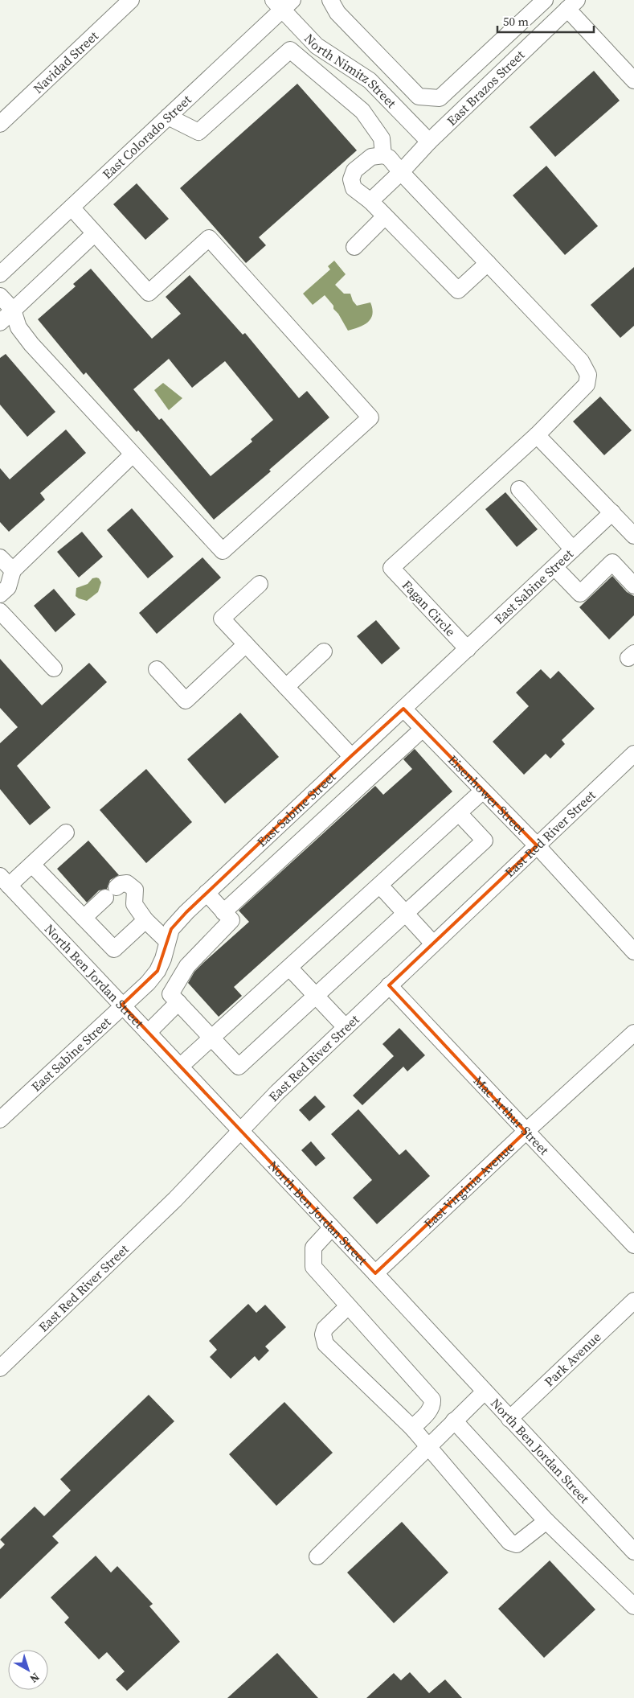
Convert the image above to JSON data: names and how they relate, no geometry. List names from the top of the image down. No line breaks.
{"streets":{"street":["Navidad Street","North Nimitz Street","East Brazos Street","East Colorado Street","East Sabine Street","Fagan Circle","Eisenhower Street","East Red River Street","North Ben Jordan Street","Mac Arthur Street","East Virginia Avenue","Park Avenue"]},"crossings":[["North Nimitz Street","East Brazos Street"],["North Nimitz Street","East Colorado Street"],["East Sabine Street","Fagan Circle"],["East Sabine Street","Eisenhower Street"],["East Sabine Street","North Ben Jordan Street"],["Eisenhower Street","East Red River Street"],["East Red River Street","North Ben Jordan Street"],["East Red River Street","Mac Arthur Street"],["North Ben Jordan Street","East Virginia Avenue"],["North Ben Jordan Street","Park Avenue"],["Mac Arthur Street","East Virginia Avenue"]],"scale_bar":"50 m","north":"bottom right"}
